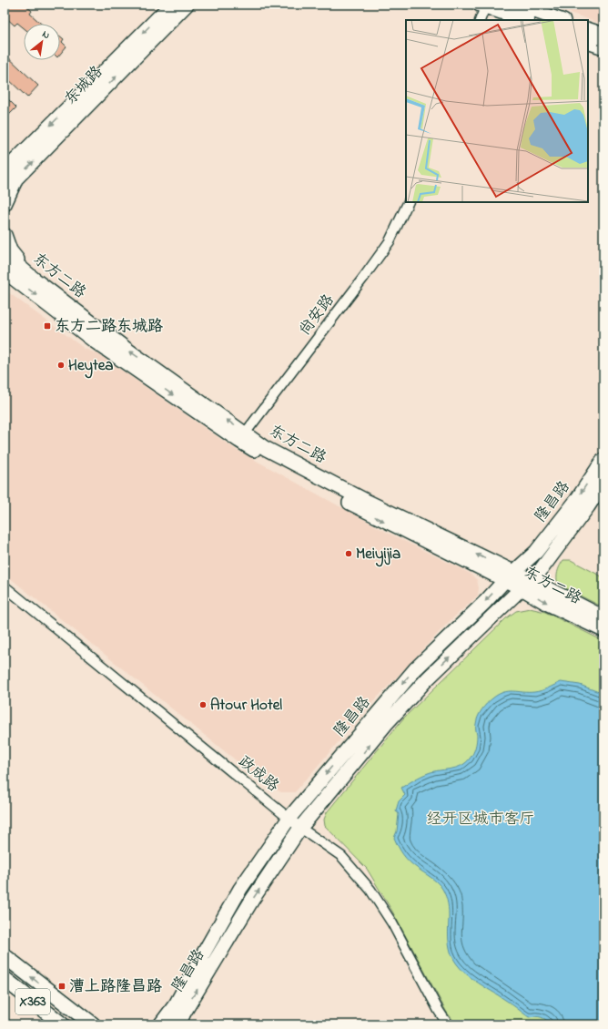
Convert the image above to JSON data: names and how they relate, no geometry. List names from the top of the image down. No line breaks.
{"streets":{"main road":["X363"],"street":["东城路","东方二路","尚安路","隆昌路","政成路"]},"crossings":[["东方二路","尚安路"],["东方二路","隆昌路"],["隆昌路","政成路"]],"parks":["经开区城市客厅"],"places":{"transit":["东方二路东城路","漕上路隆昌路"],"other":["Heytea","Meiyijia","Atour Hotel"]},"north":"top right"}
